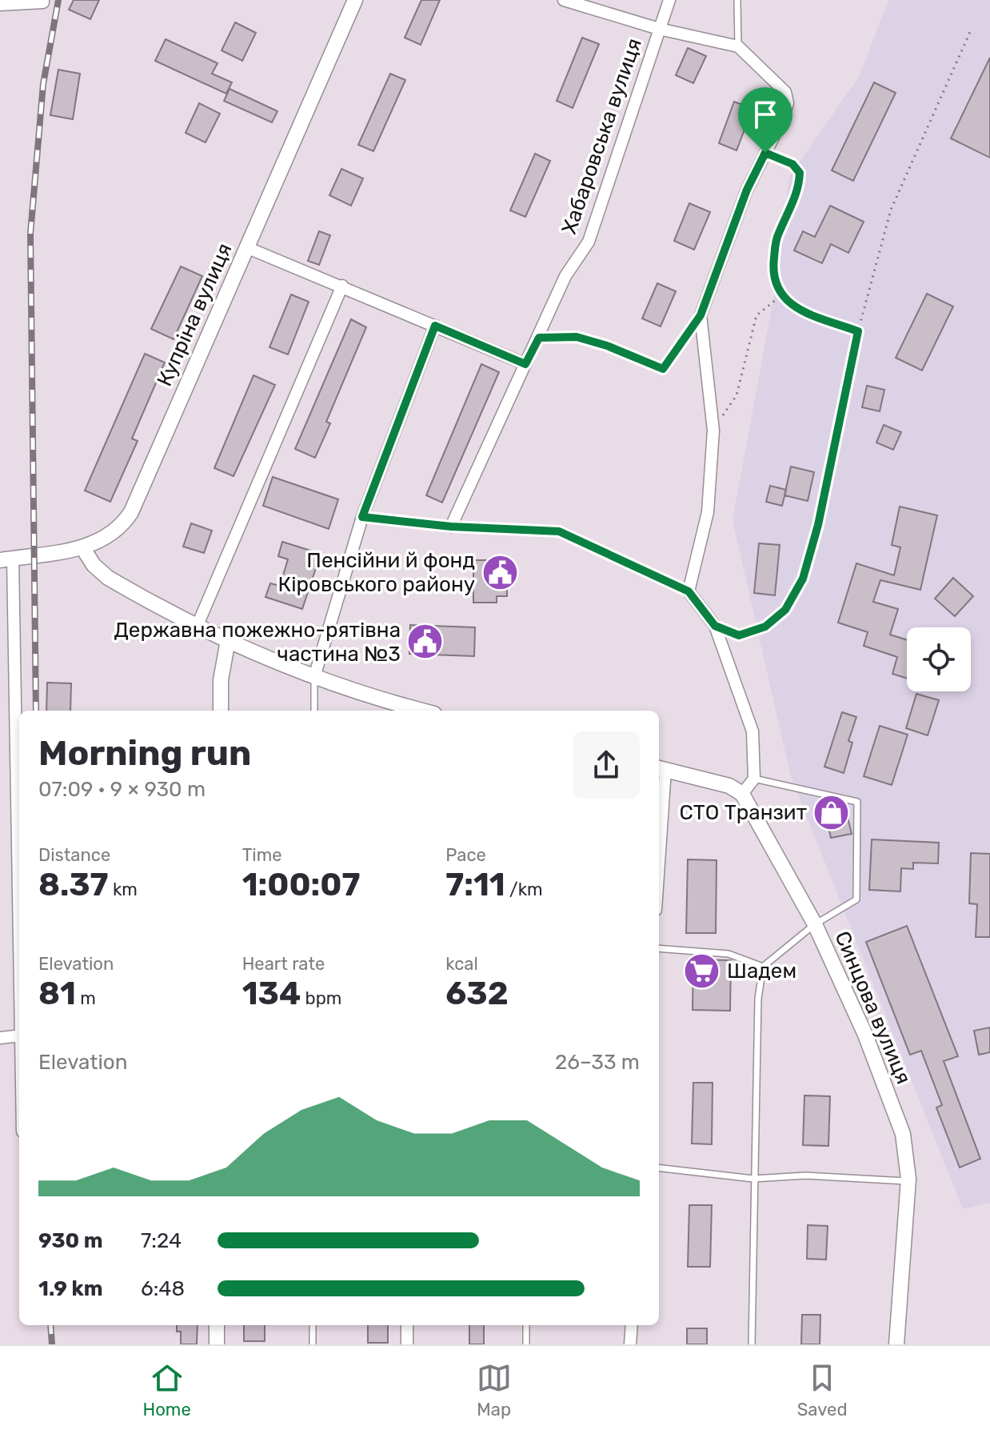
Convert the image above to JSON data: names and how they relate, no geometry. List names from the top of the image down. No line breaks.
{"streets":{"street":["Хабаровська вулиця","Купріна вулиця","Синцова вулиця"]},"places":{"public building":["Пенсійни й фонд Кіровського району","Державна пожежно-рятівна частина №3"],"shop":["СТО Транзит"],"supermarket":["Шадем"]},"page":{"heading":["Morning run","07:09 · 9 × 930 m"],"stats":[["Distance","8.37 km"],["Time","1:00:07"],["Pace","7:11 /km"],["Elevation","81 m"],["Heart rate","134 bpm"],["kcal","632"]],"chart":["Elevation","26–33 m"],"list":[{"name":"930 m","note":"7:24"},{"name":"1.9 km","note":"6:48"}],"tabs":["Home","Map","Saved"]}}
